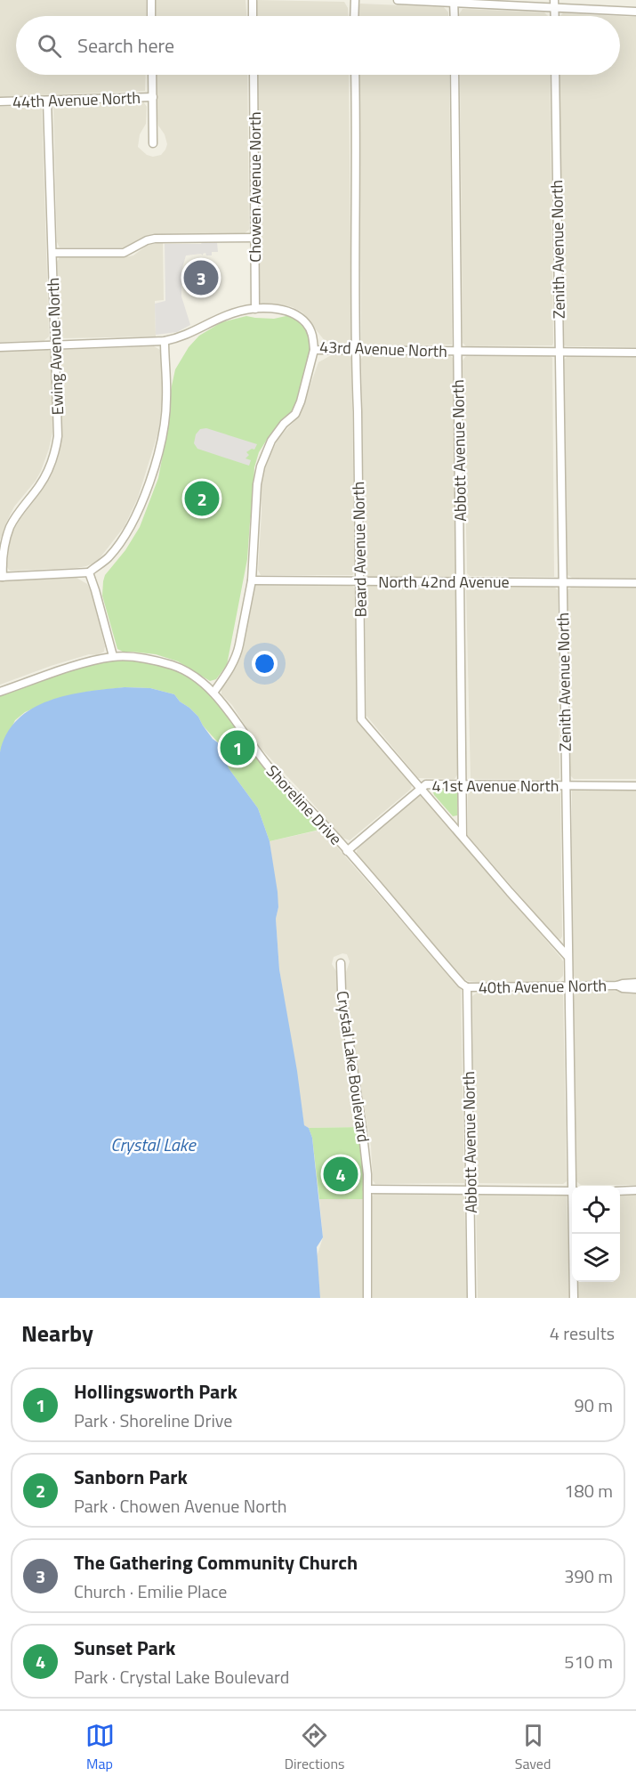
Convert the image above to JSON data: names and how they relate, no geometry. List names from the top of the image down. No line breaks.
{"streets":{"street":["44th Avenue North","Chowen Avenue North","Zenith Avenue North","Ewing Avenue North","43rd Avenue North","Abbott Avenue North","Beard Avenue North","North 42nd Avenue","41st Avenue North","Shoreline Drive","40th Avenue North","Crystal Lake Boulevard"]},"crossings":[["44th Avenue North","Ewing Avenue North"],["Chowen Avenue North","43rd Avenue North"],["Zenith Avenue North","43rd Avenue North"],["Zenith Avenue North","Beard Avenue North"],["Zenith Avenue North","North 42nd Avenue"],["Zenith Avenue North","41st Avenue North"],["Zenith Avenue North","40th Avenue North"],["Ewing Avenue North","43rd Avenue North"],["43rd Avenue North","Abbott Avenue North"],["43rd Avenue North","Beard Avenue North"],["Abbott Avenue North","Beard Avenue North"],["Abbott Avenue North","North 42nd Avenue"],["Abbott Avenue North","41st Avenue North"],["Abbott Avenue North","Shoreline Drive"],["Abbott Avenue North","40th Avenue North"],["Beard Avenue North","North 42nd Avenue"],["Beard Avenue North","41st Avenue North"],["41st Avenue North","Shoreline Drive"],["Shoreline Drive","40th Avenue North"]],"water":["Crystal Lake"],"page":{"search":"Search here","pins":["3","2","1","4"],"heading":["Nearby","4 results"],"list":[{"mark":"1","name":"Hollingsworth Park","note":"Park · Shoreline Drive","value":"90 m"},{"mark":"2","name":"Sanborn Park","note":"Park · Chowen Avenue North","value":"180 m"},{"mark":"3","name":"The Gathering Community Church","note":"Church · Emilie Place","value":"390 m"},{"mark":"4","name":"Sunset Park","note":"Park · Crystal Lake Boulevard","value":"510 m"}],"nav":["Map","Directions","Saved"]}}
